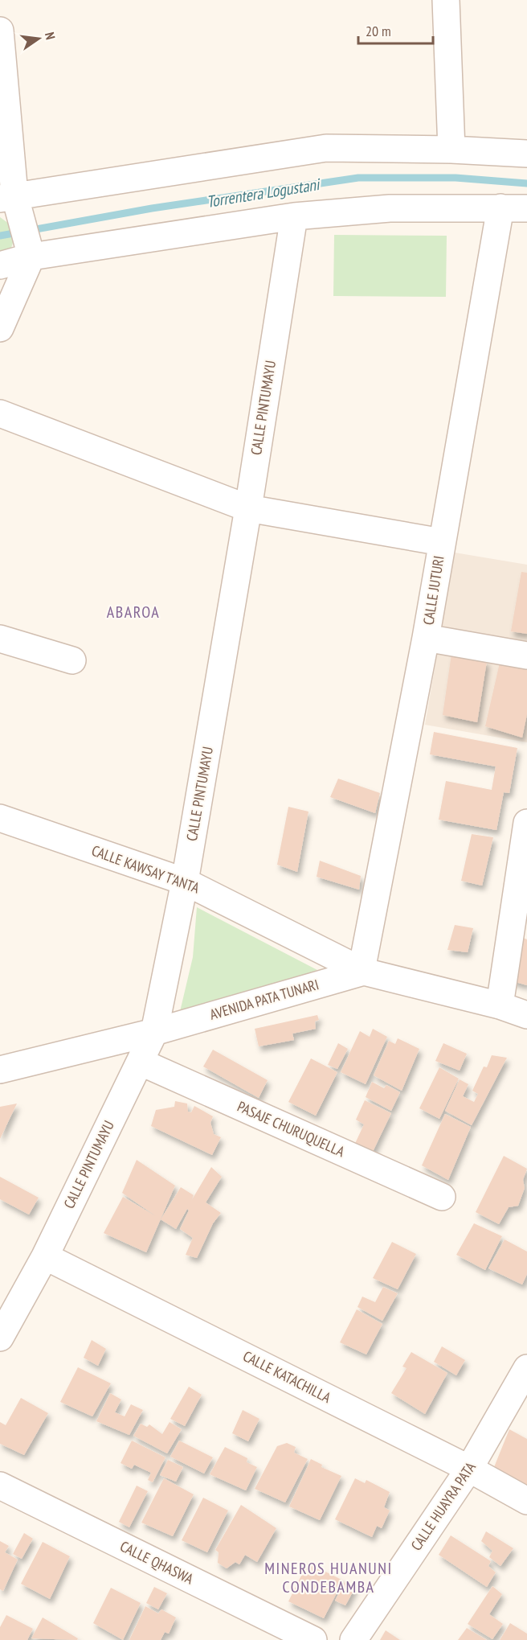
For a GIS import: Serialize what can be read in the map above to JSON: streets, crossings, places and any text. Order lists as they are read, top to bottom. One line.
{"streets":{"street":["CALLE PINTUMAYU","CALLE JUTURI","CALLE KAWSAY T'ANTA","AVENIDA PATA TUNARI","PASAJE CHURUQUELLA","CALLE KATACHILLA","CALLE HUAYRA PATA","CALLE QHASWA"]},"crossings":[["CALLE PINTUMAYU","CALLE KAWSAY T'ANTA"],["CALLE PINTUMAYU","AVENIDA PATA TUNARI"],["CALLE PINTUMAYU","PASAJE CHURUQUELLA"],["CALLE PINTUMAYU","CALLE KATACHILLA"],["CALLE JUTURI","CALLE KAWSAY T'ANTA"],["CALLE JUTURI","AVENIDA PATA TUNARI"],["CALLE KAWSAY T'ANTA","AVENIDA PATA TUNARI"],["CALLE KATACHILLA","CALLE HUAYRA PATA"]],"districts":["ABAROA","MINEROS HUANUNI CONDEBAMBA"],"water":["Torrentera Logustani"],"scale_bar":"20 m","north":"right"}
